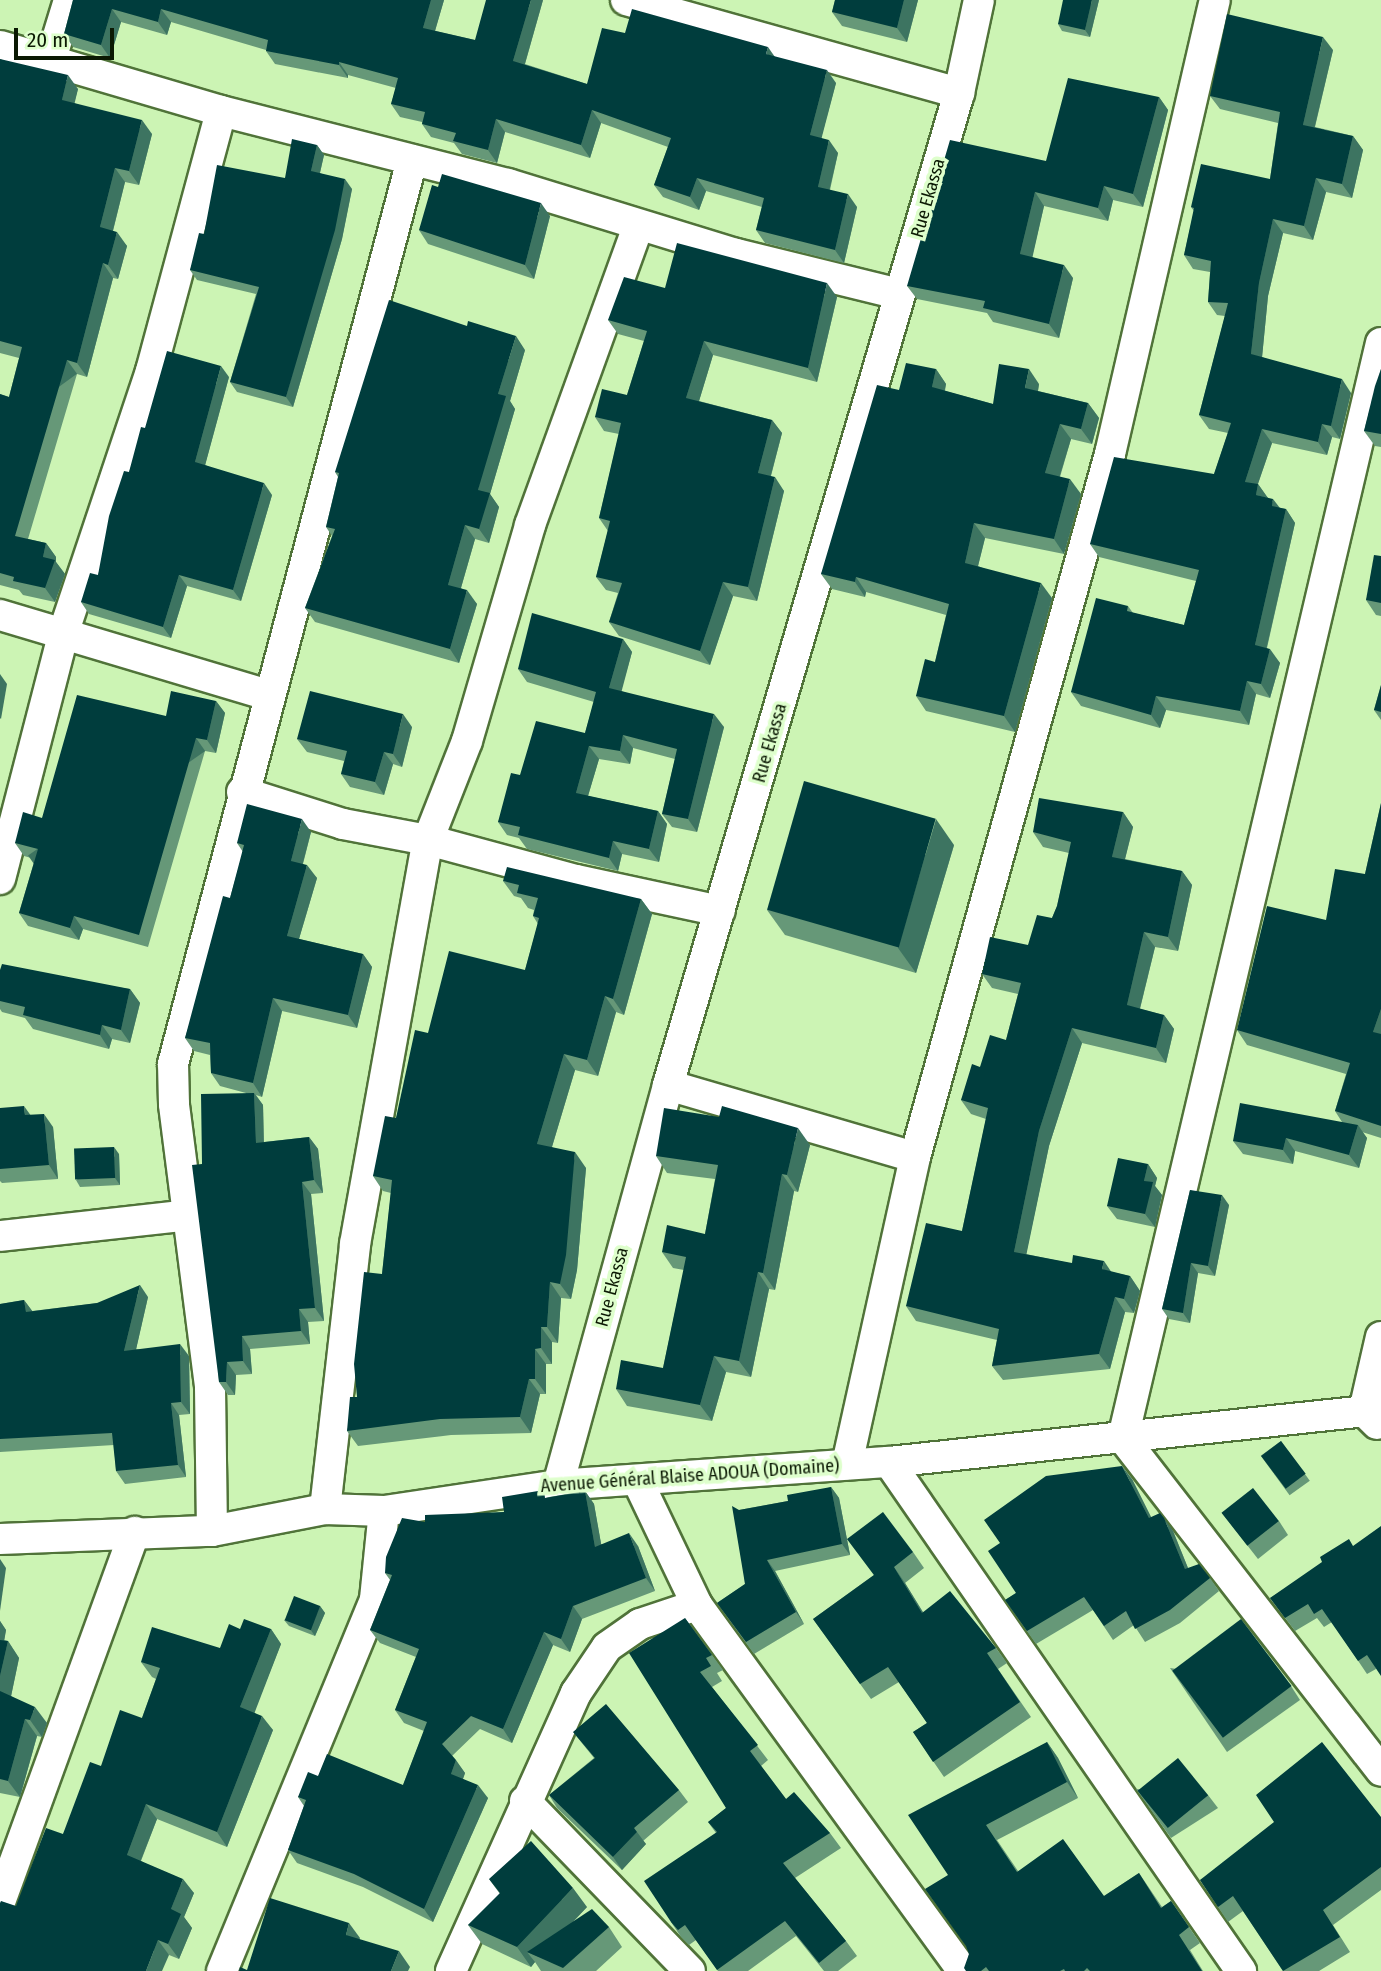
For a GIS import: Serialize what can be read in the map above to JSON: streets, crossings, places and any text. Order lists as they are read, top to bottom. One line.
{"streets":{"street":["Rue Ekassa","Avenue Général Blaise ADOUA (Domaine)"]},"crossings":[["Rue Ekassa","Avenue Général Blaise ADOUA (Domaine)"]],"scale_bar":"20 m"}
